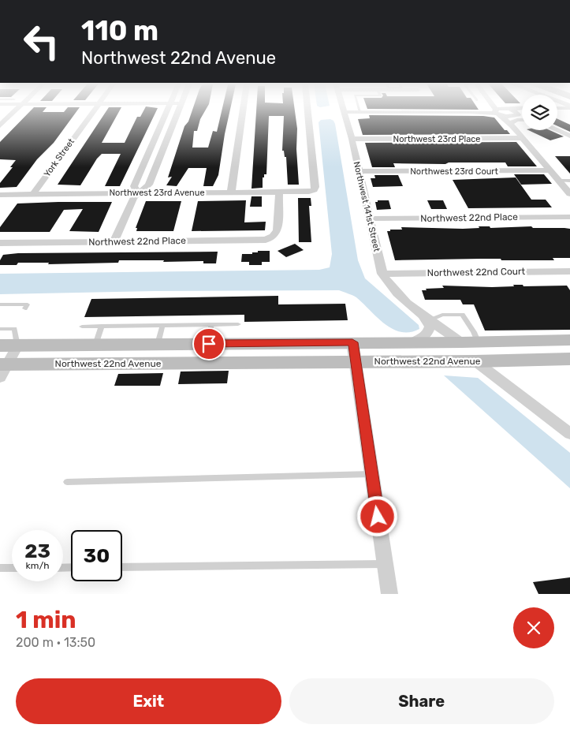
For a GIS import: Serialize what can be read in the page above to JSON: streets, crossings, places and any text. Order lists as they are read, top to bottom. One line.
{"streets":{"main road":["Northwest 22nd Avenue"],"street":["Northwest 23rd Place","York Street","Northwest 23rd Court","Northwest 23rd Avenue","Northwest 141st Street","Northwest 22nd Place","Northwest 22nd Court"]},"crossings":[["Northwest 23rd Place","Northwest 141st Street"],["York Street","Northwest 23rd Avenue"],["Northwest 23rd Court","Northwest 141st Street"],["Northwest 23rd Avenue","Northwest 22nd Place"],["Northwest 141st Street","Northwest 22nd Place"],["Northwest 141st Street","Northwest 22nd Court"],["Northwest 141st Street","Northwest 22nd Avenue"]],"page":{"turn":["110 m","Northwest 22nd Avenue"],"speed":"23 km/h","limit":"30","heading":["1 min","200 m · 13:50"],"buttons":["Exit","Share"]}}
